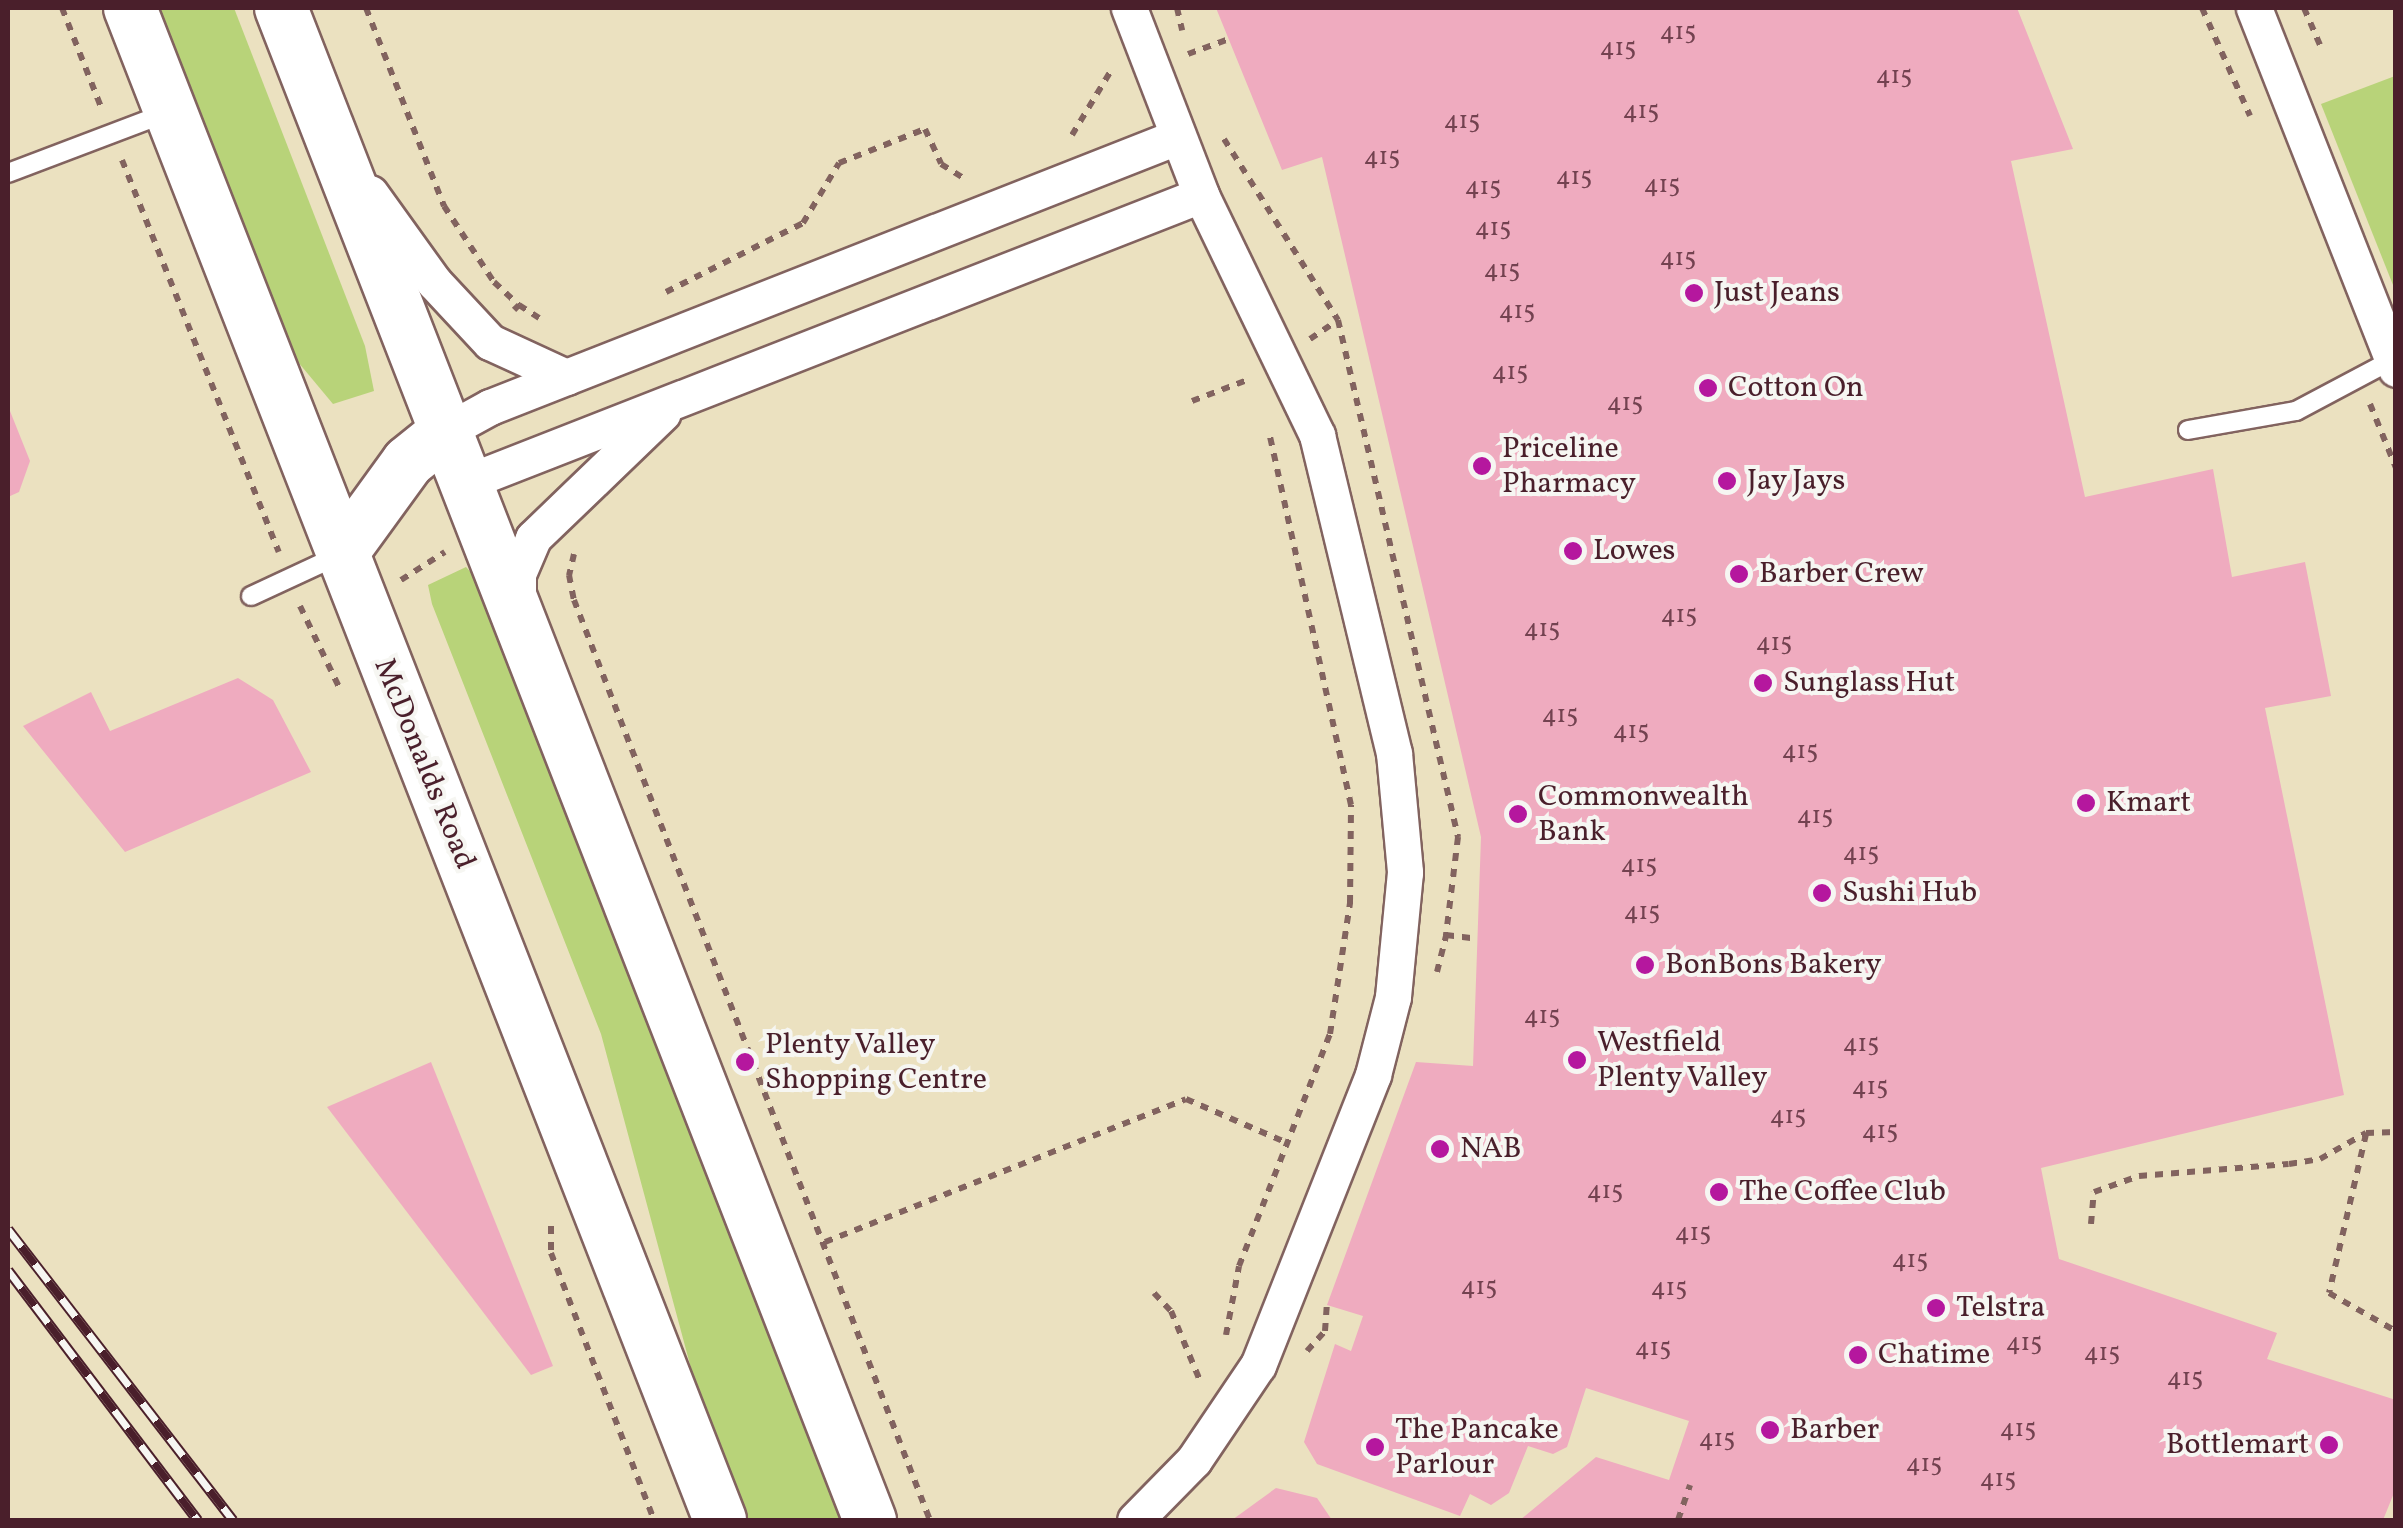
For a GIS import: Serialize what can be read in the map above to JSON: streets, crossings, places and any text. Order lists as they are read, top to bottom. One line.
{"streets":{"main road":["McDonalds Road"]},"places":["Just Jeans","Cotton On","Priceline Pharmacy","Jay Jays","Lowes","Barber Crew","Sunglass Hut","Kmart","Commonwealth Bank","Sushi Hub","BonBons Bakery","Westfield Plenty Valley","Plenty Valley Shopping Centre","NAB","The Coffee Club","Telstra","Chatime","Barber","Bottlemart","The Pancake Parlour"],"house_numbers":["415","415","415","415","415","415","415","415","415","415","415","415","415","415","415","415","415","415","415","415","415","415","415","415","415","415","415","415","415","415","415","415","415","415","415","415","415","415","415","415","415","415","415"]}
